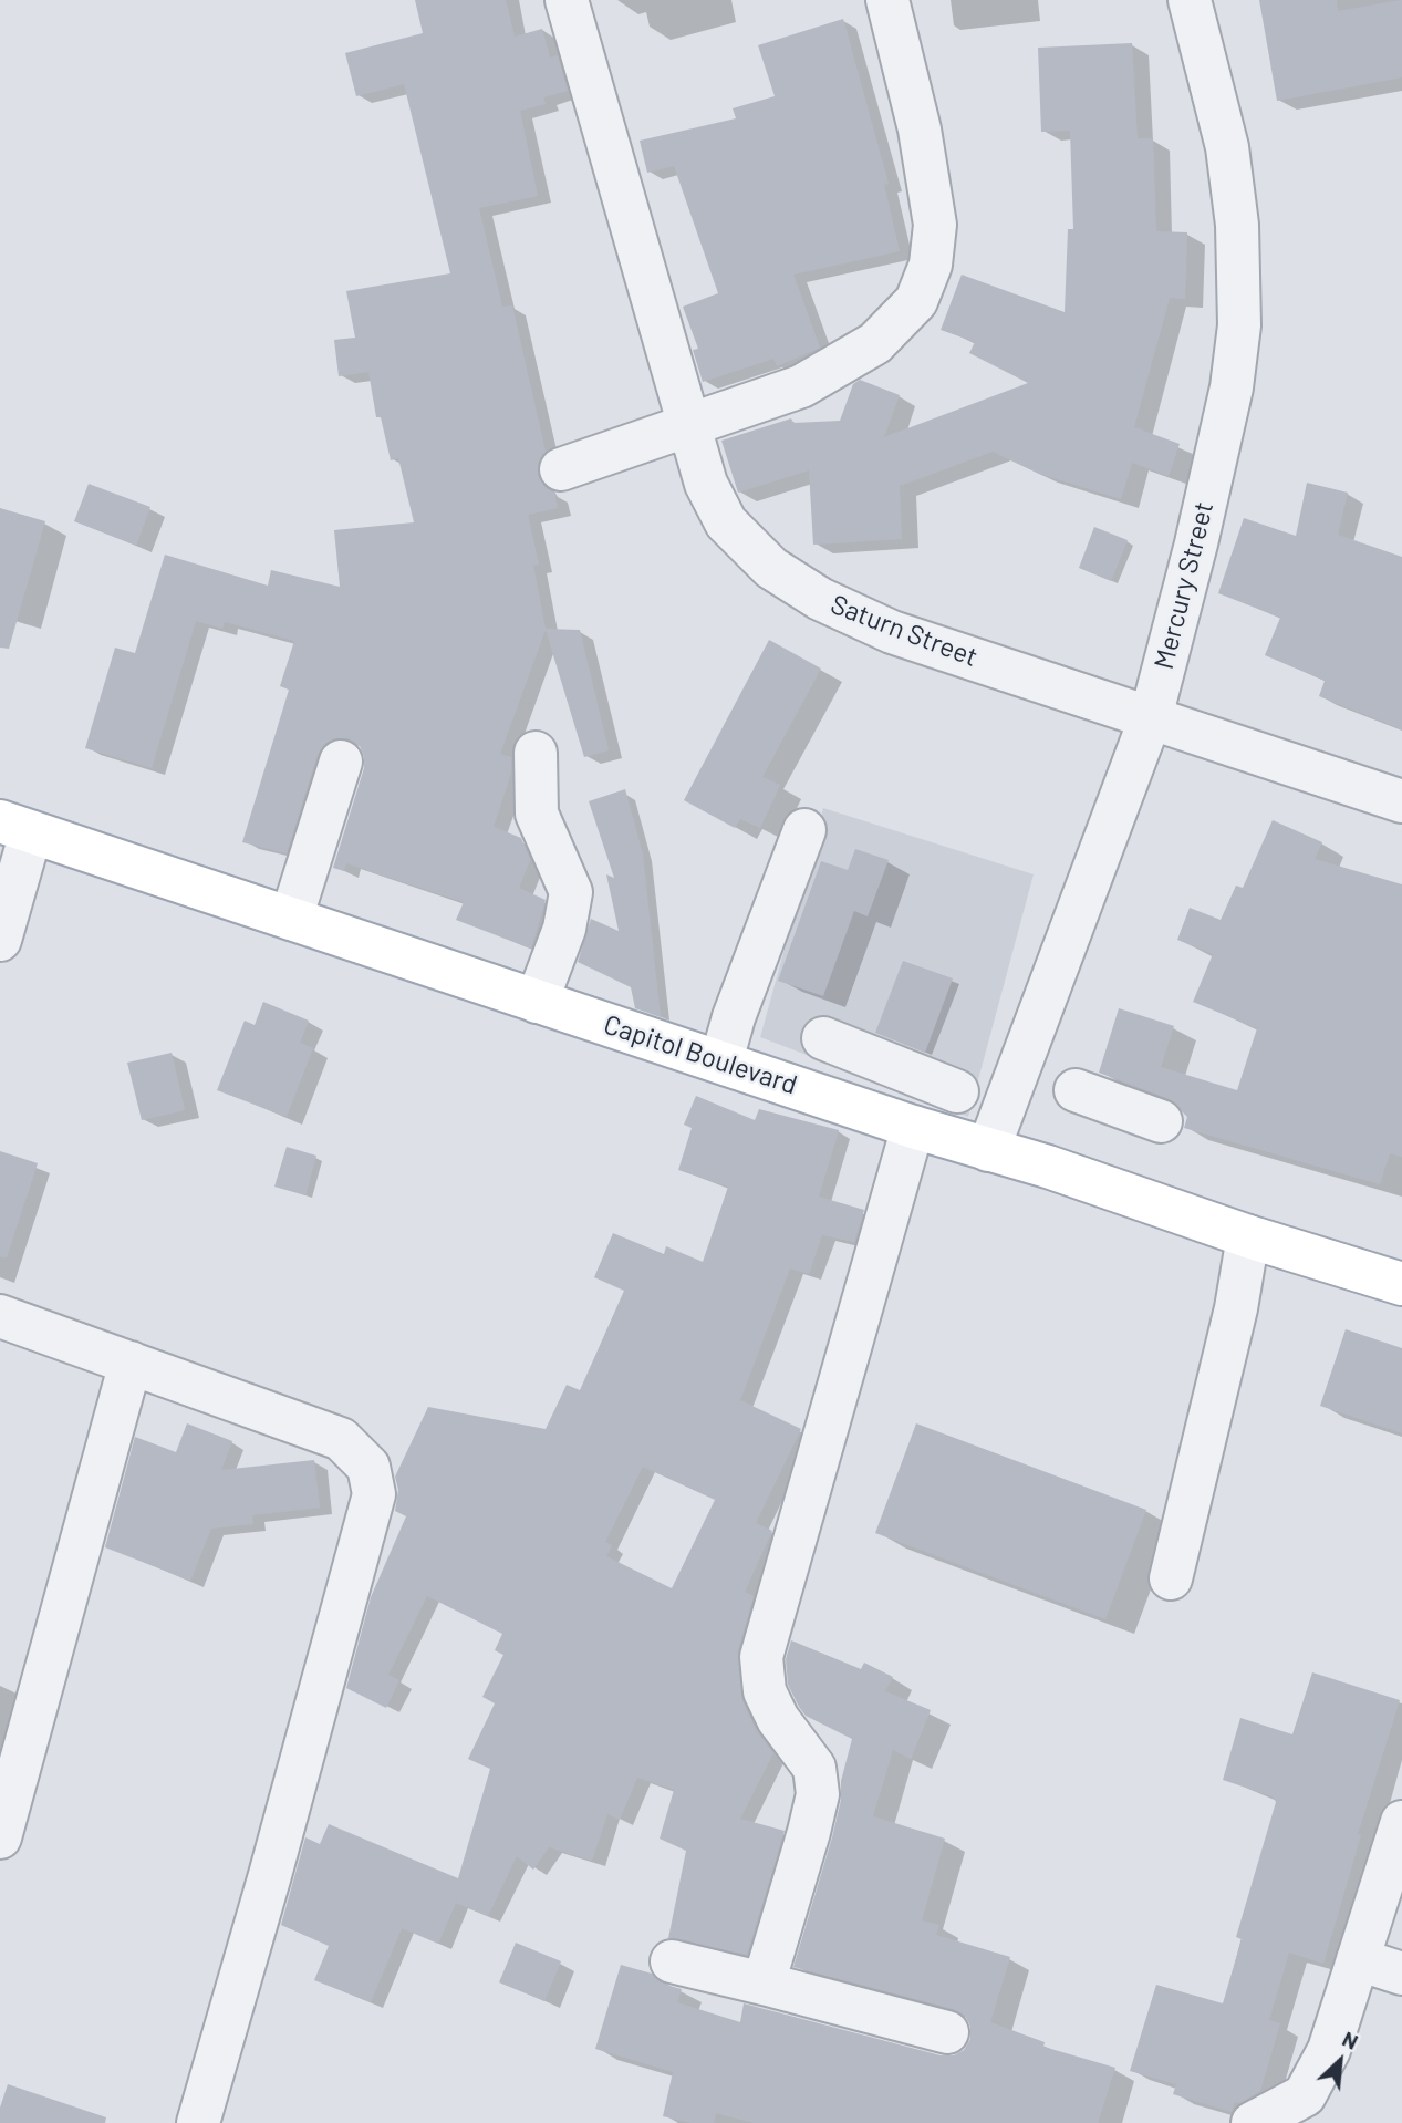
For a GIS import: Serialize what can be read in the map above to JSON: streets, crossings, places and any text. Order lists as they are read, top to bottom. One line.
{"streets":{"main road":["Capitol Boulevard"],"street":["Mercury Street","Saturn Street"]},"crossings":[["Mercury Street","Saturn Street"],["Mercury Street","Capitol Boulevard"]],"north":"top right"}
